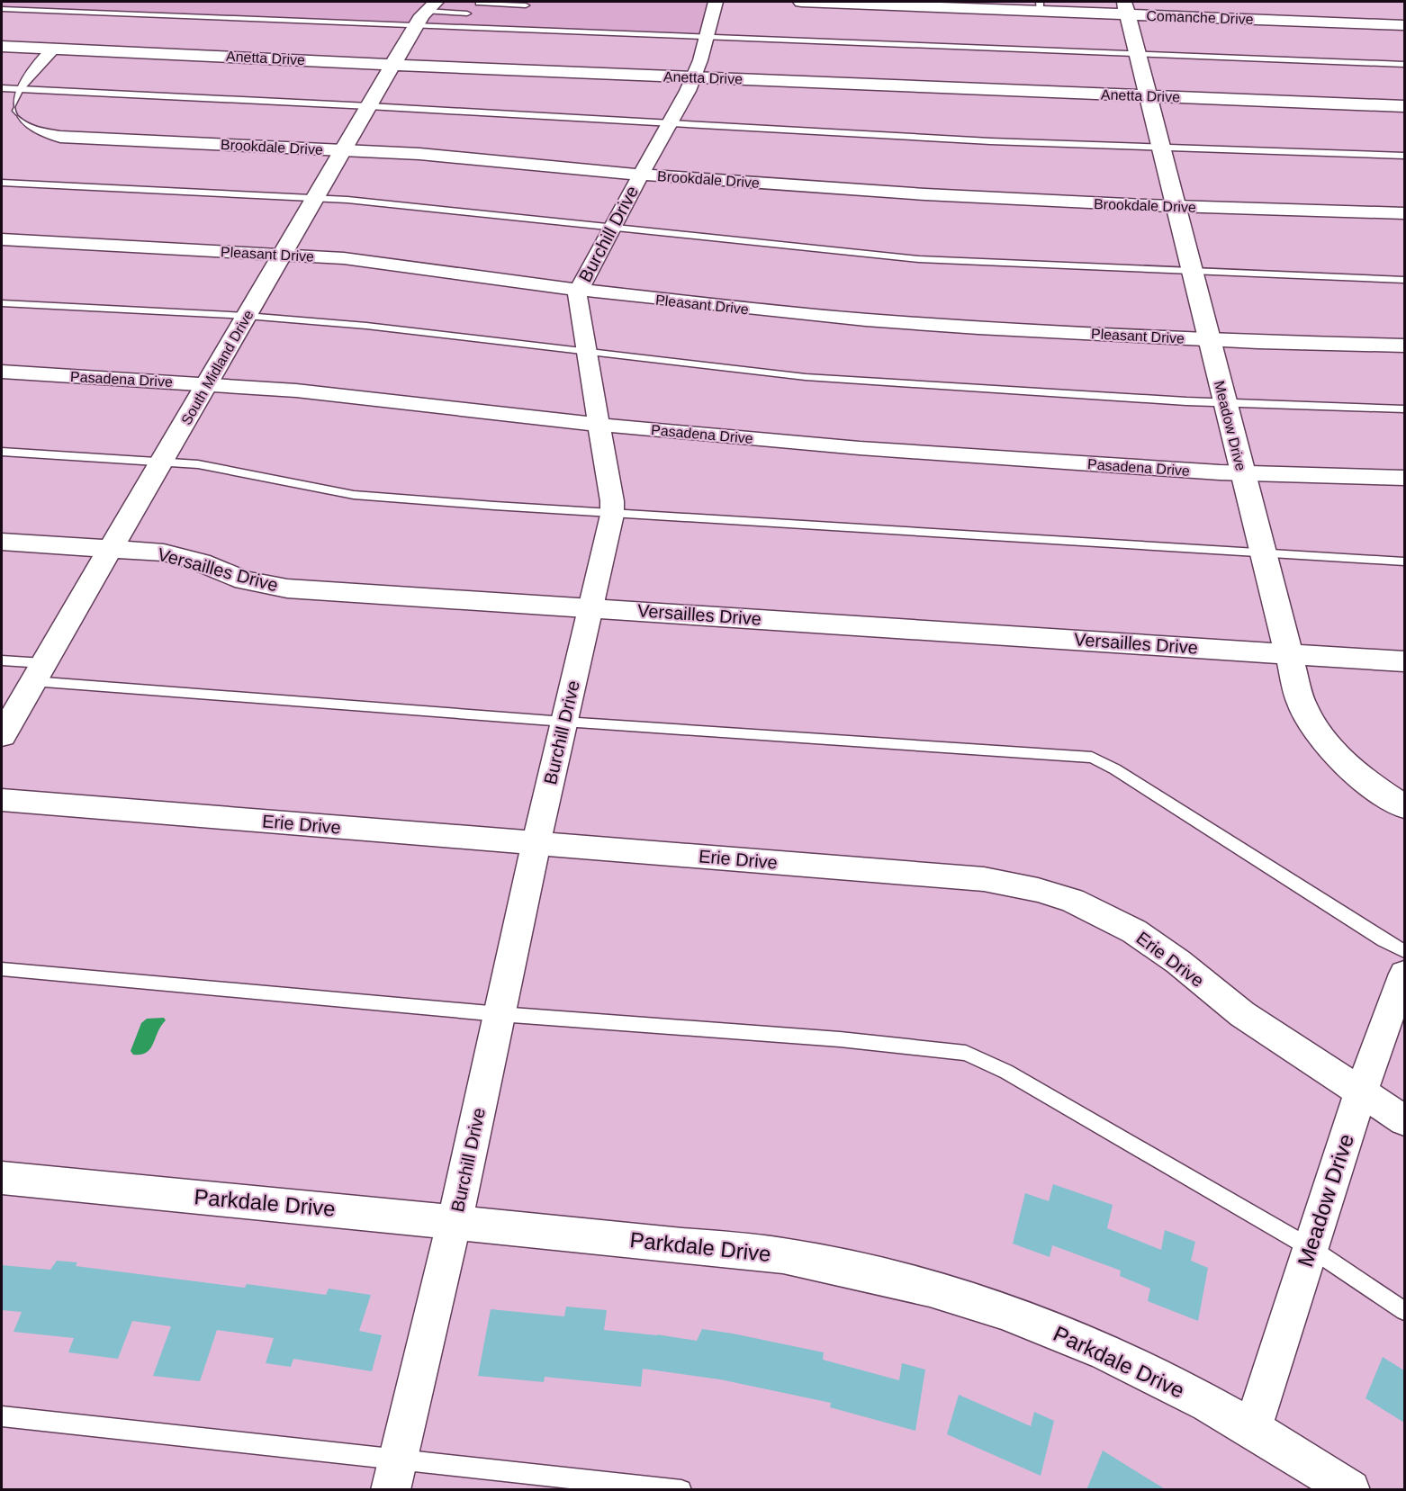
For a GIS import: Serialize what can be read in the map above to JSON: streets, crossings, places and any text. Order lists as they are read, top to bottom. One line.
{"streets":{"street":["Comanche Drive","Anetta Drive","Brookdale Drive","Burchill Drive","Pleasant Drive","South Midland Drive","Pasadena Drive","Meadow Drive","Versailles Drive","Erie Drive","Parkdale Drive"]},"crossings":[["Comanche Drive","Meadow Drive"],["Anetta Drive","Brookdale Drive"],["Anetta Drive","Burchill Drive"],["Anetta Drive","South Midland Drive"],["Anetta Drive","Meadow Drive"],["Brookdale Drive","Burchill Drive"],["Brookdale Drive","South Midland Drive"],["Brookdale Drive","Meadow Drive"],["Burchill Drive","Pleasant Drive"],["Burchill Drive","Pasadena Drive"],["Burchill Drive","Versailles Drive"],["Burchill Drive","Erie Drive"],["Burchill Drive","Parkdale Drive"],["Pleasant Drive","South Midland Drive"],["Pleasant Drive","Meadow Drive"],["South Midland Drive","Pasadena Drive"],["South Midland Drive","Versailles Drive"],["Pasadena Drive","Meadow Drive"],["Meadow Drive","Versailles Drive"],["Meadow Drive","Erie Drive"],["Meadow Drive","Parkdale Drive"]]}
